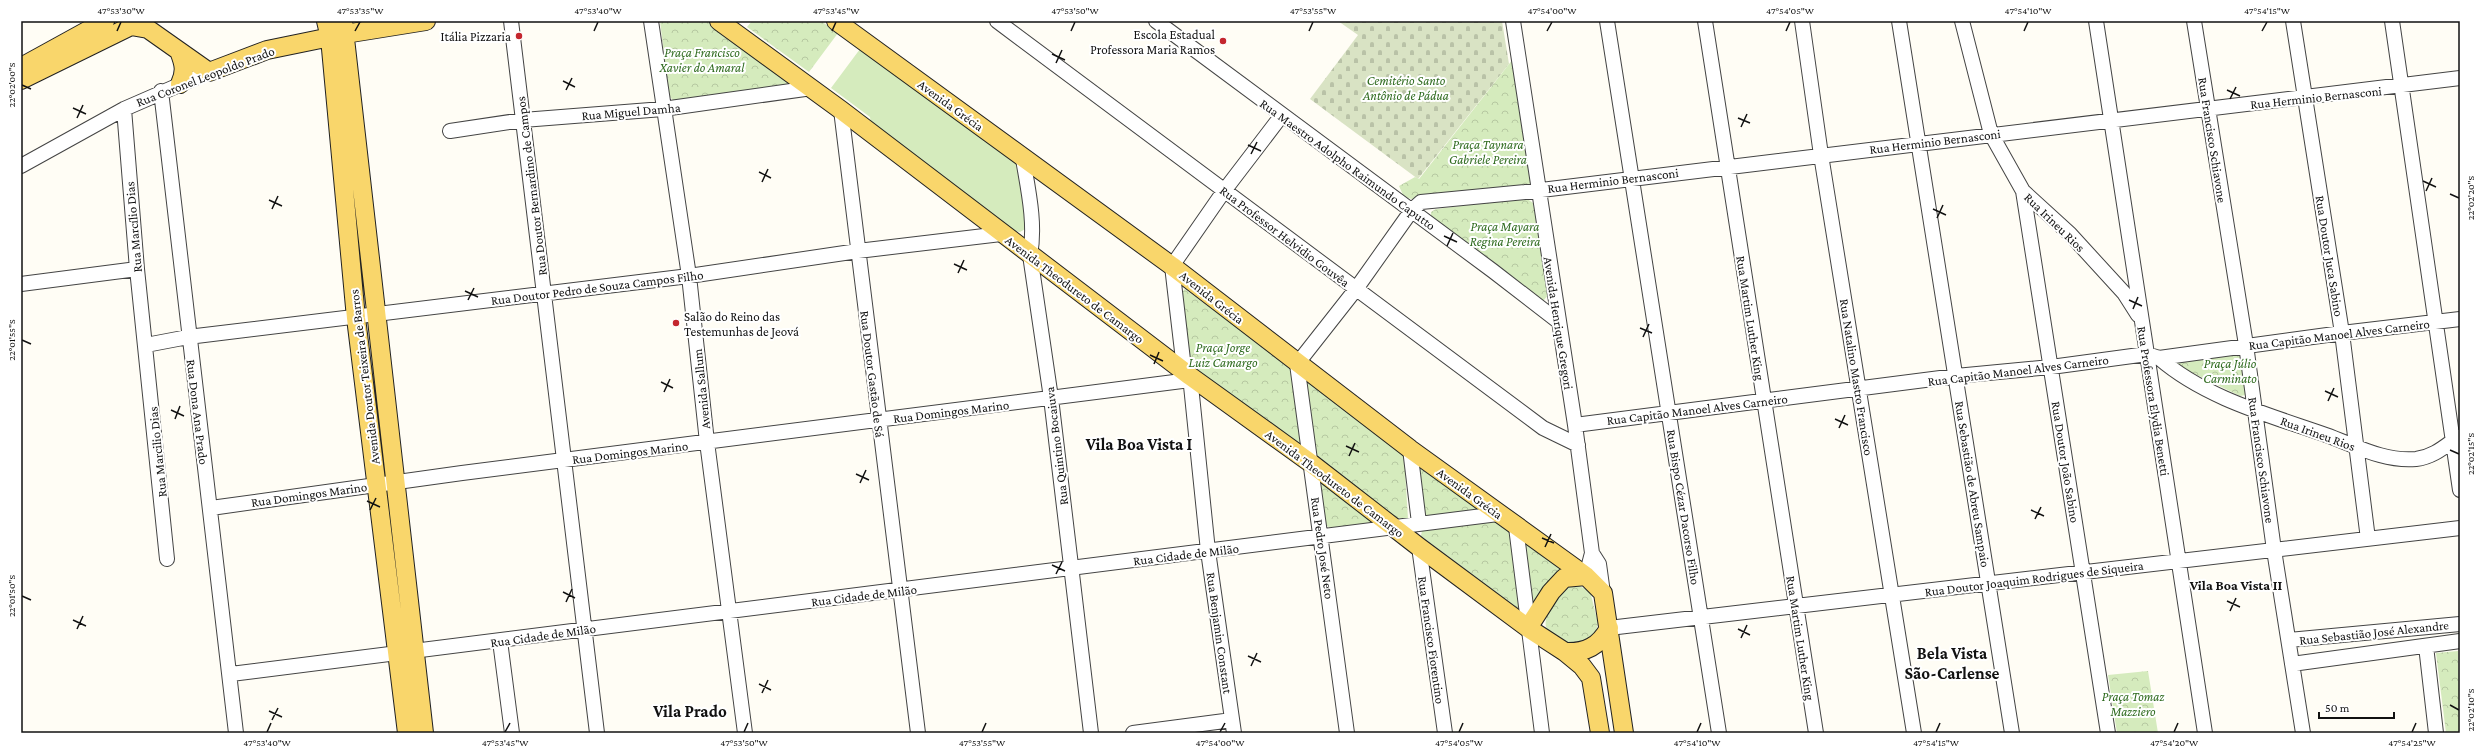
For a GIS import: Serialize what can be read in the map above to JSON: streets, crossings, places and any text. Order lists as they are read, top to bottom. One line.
{"streets":{"main road":["Rua Coronel Leopoldo Prado","Avenida Grécia","Avenida Theodureto de Camargo","Avenida Doutor Teixeira de Barros"],"street":["Rua Herminio Bernasconi","Rua Miguel Damha","Rua Francisco Schiavone","Rua Maestro Adolpho Raimundo Caputto","Rua Doutor Bernardino de Campos","Rua Irineu Rios","Rua Marcílio Dias","Rua Professor Helvidio Gouvêa","Rua Doutor Juca Sabino","Rua Doutor Pedro de Souza Campos Filho","Rua Martim Luther King","Avenida Henrique Gregori","Rua Capitão Manoel Alves Carneiro","Rua Doutor Gastão de Sá","Rua Natalino Mastro Francisco","Avenida Sallum","Rua Professora Elydia Benetti","Rua Domingos Marino","Rua Dona Ana Prado","Rua Quintino Bocaiuva","Rua Marcilio Dias","Rua Doutor João Sabino","Rua Sebastião de Abreu Sampaio","Rua Bispo Cézar Dacorso Filho","Rua Pedro José Neto","Rua Cidade de Milão","Rua Doutor Joaquim Rodrigues de Siqueira","Rua Sebastião José Alexandre","Rua Benjamin Constant","Rua Francisco Fiorentino"]},"crossings":[["Rua Coronel Leopoldo Prado","Rua Marcílio Dias"],["Rua Coronel Leopoldo Prado","Avenida Doutor Teixeira de Barros"],["Rua Coronel Leopoldo Prado","Rua Dona Ana Prado"],["Rua Herminio Bernasconi","Rua Francisco Schiavone"],["Rua Herminio Bernasconi","Rua Maestro Adolpho Raimundo Caputto"],["Rua Herminio Bernasconi","Rua Irineu Rios"],["Rua Herminio Bernasconi","Rua Doutor Juca Sabino"],["Rua Herminio Bernasconi","Rua Martim Luther King"],["Rua Herminio Bernasconi","Avenida Henrique Gregori"],["Rua Herminio Bernasconi","Rua Natalino Mastro Francisco"],["Rua Herminio Bernasconi","Rua Professora Elydia Benetti"],["Rua Herminio Bernasconi","Rua Sebastião de Abreu Sampaio"],["Rua Herminio Bernasconi","Rua Bispo Cézar Dacorso Filho"],["Avenida Grécia","Avenida Theodureto de Camargo"],["Avenida Grécia","Rua Quintino Bocaiuva"],["Avenida Grécia","Rua Pedro José Neto"],["Avenida Grécia","Rua Cidade de Milão"],["Avenida Grécia","Rua Doutor Joaquim Rodrigues de Siqueira"],["Avenida Grécia","Rua Benjamin Constant"],["Rua Miguel Damha","Rua Doutor Bernardino de Campos"],["Rua Miguel Damha","Avenida Theodureto de Camargo"],["Rua Miguel Damha","Avenida Sallum"],["Rua Francisco Schiavone","Rua Irineu Rios"],["Rua Francisco Schiavone","Rua Capitão Manoel Alves Carneiro"],["Rua Francisco Schiavone","Rua Doutor Joaquim Rodrigues de Siqueira"],["Rua Francisco Schiavone","Rua Sebastião José Alexandre"],["Rua Maestro Adolpho Raimundo Caputto","Avenida Henrique Gregori"],["Rua Doutor Bernardino de Campos","Rua Doutor Pedro de Souza Campos Filho"],["Rua Doutor Bernardino de Campos","Rua Domingos Marino"],["Rua Doutor Bernardino de Campos","Rua Cidade de Milão"],["Rua Irineu Rios","Rua Doutor Juca Sabino"],["Rua Irineu Rios","Rua Capitão Manoel Alves Carneiro"],["Rua Irineu Rios","Rua Professora Elydia Benetti"],["Rua Irineu Rios","Rua Doutor João Sabino"],["Rua Marcílio Dias","Rua Doutor Pedro de Souza Campos Filho"],["Rua Marcílio Dias","Rua Marcilio Dias"],["Rua Professor Helvidio Gouvêa","Avenida Henrique Gregori"],["Rua Doutor Juca Sabino","Rua Capitão Manoel Alves Carneiro"],["Rua Doutor Juca Sabino","Rua Doutor Joaquim Rodrigues de Siqueira"],["Rua Doutor Pedro de Souza Campos Filho","Avenida Theodureto de Camargo"],["Rua Doutor Pedro de Souza Campos Filho","Rua Doutor Gastão de Sá"],["Rua Doutor Pedro de Souza Campos Filho","Avenida Doutor Teixeira de Barros"],["Rua Doutor Pedro de Souza Campos Filho","Avenida Sallum"],["Rua Doutor Pedro de Souza Campos Filho","Rua Dona Ana Prado"],["Rua Doutor Pedro de Souza Campos Filho","Rua Marcilio Dias"],["Avenida Theodureto de Camargo","Rua Doutor Gastão de Sá"],["Avenida Theodureto de Camargo","Rua Domingos Marino"],["Avenida Theodureto de Camargo","Rua Quintino Bocaiuva"],["Avenida Theodureto de Camargo","Rua Pedro José Neto"],["Avenida Theodureto de Camargo","Rua Cidade de Milão"],["Avenida Theodureto de Camargo","Rua Doutor Joaquim Rodrigues de Siqueira"],["Avenida Theodureto de Camargo","Rua Benjamin Constant"],["Avenida Theodureto de Camargo","Rua Francisco Fiorentino"],["Rua Martim Luther King","Rua Capitão Manoel Alves Carneiro"],["Rua Martim Luther King","Rua Doutor Joaquim Rodrigues de Siqueira"],["Avenida Henrique Gregori","Rua Capitão Manoel Alves Carneiro"],["Rua Capitão Manoel Alves Carneiro","Rua Natalino Mastro Francisco"],["Rua Capitão Manoel Alves Carneiro","Rua Professora Elydia Benetti"],["Rua Capitão Manoel Alves Carneiro","Rua Doutor João Sabino"],["Rua Capitão Manoel Alves Carneiro","Rua Sebastião de Abreu Sampaio"],["Rua Capitão Manoel Alves Carneiro","Rua Bispo Cézar Dacorso Filho"],["Rua Doutor Gastão de Sá","Rua Domingos Marino"],["Rua Doutor Gastão de Sá","Rua Cidade de Milão"],["Avenida Doutor Teixeira de Barros","Rua Domingos Marino"],["Avenida Doutor Teixeira de Barros","Rua Cidade de Milão"],["Rua Natalino Mastro Francisco","Rua Doutor Joaquim Rodrigues de Siqueira"],["Avenida Sallum","Rua Domingos Marino"],["Avenida Sallum","Rua Cidade de Milão"],["Rua Professora Elydia Benetti","Rua Doutor Joaquim Rodrigues de Siqueira"],["Rua Domingos Marino","Rua Dona Ana Prado"],["Rua Domingos Marino","Rua Quintino Bocaiuva"],["Rua Domingos Marino","Rua Benjamin Constant"],["Rua Dona Ana Prado","Rua Cidade de Milão"],["Rua Quintino Bocaiuva","Rua Cidade de Milão"],["Rua Doutor João Sabino","Rua Doutor Joaquim Rodrigues de Siqueira"],["Rua Sebastião de Abreu Sampaio","Rua Doutor Joaquim Rodrigues de Siqueira"],["Rua Bispo Cézar Dacorso Filho","Rua Doutor Joaquim Rodrigues de Siqueira"],["Rua Pedro José Neto","Rua Cidade de Milão"],["Rua Cidade de Milão","Rua Benjamin Constant"]],"districts":["Vila Boa Vista I","Vila Boa Vista II","Bela Vista São-Carlense","Vila Prado"],"parks":["Praça Francisco Xavier do Amaral","Cemitério Santo Antônio de Pádua","Praça Taynara Gabriele Pereira","Praça Mayara Regina Pereira","Praça Jorge Luiz Camargo","Praça Júlio Carminato","Praça Tomaz Mazziero"],"places":["Itália Pizzaria","Escola Estadual Professora Maria Ramos","Salão do Reino das Testemunhas de Jeová"],"scale_bar":"50 m","coordinates":["47°53'30\"W","47°53'35\"W","47°53'40\"W","47°53'45\"W","47°53'50\"W","47°53'55\"W","47°54'00\"W","47°54'05\"W","47°54'10\"W","47°54'15\"W","22°02'00\"S","22°02'20\"S","22°01'55\"S","22°02'15\"S","22°01'50\"S","22°02'10\"S","47°54'20\"W","47°54'25\"W"]}
